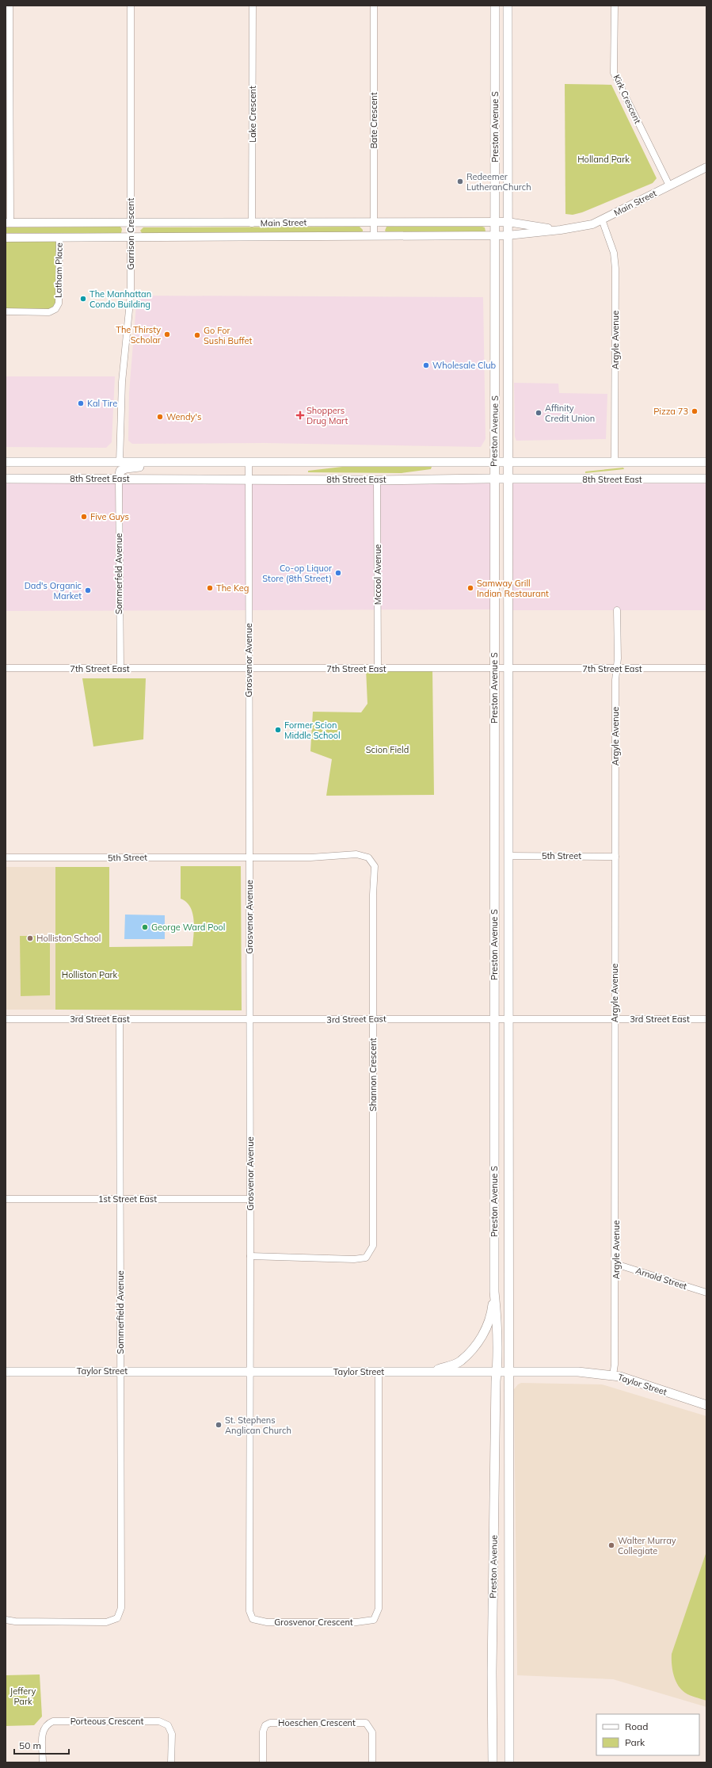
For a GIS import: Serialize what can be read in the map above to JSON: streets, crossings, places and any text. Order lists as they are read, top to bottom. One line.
{"streets":{"main road":["Preston Avenue S","8th Street East","Taylor Street","Preston Avenue"],"street":["Kirk Crescent","Lake Crescent","Bate Crescent","Main Street","Garrison Crescent","Latham Place","Argyle Avenue","Sommerfeld Avenue","Mccool Avenue","Grosvenor Avenue","7th Street East","5th Street","3rd Street East","Shannon Crescent","1st Street East","Arnold Street","Sommerfield Avenue","Grosvenor Crescent","Porteous Crescent","Hoeschen Crescent"]},"crossings":[["Kirk Crescent","Main Street"],["Lake Crescent","Main Street"],["Bate Crescent","Main Street"],["Preston Avenue S","Main Street"],["Preston Avenue S","8th Street East"],["Preston Avenue S","7th Street East"],["Preston Avenue S","5th Street"],["Preston Avenue S","3rd Street East"],["Preston Avenue S","Taylor Street"],["Preston Avenue S","Preston Avenue"],["Main Street","Garrison Crescent"],["Main Street","Latham Place"],["Main Street","Argyle Avenue"],["Garrison Crescent","8th Street East"],["Argyle Avenue","8th Street East"],["Argyle Avenue","7th Street East"],["Argyle Avenue","5th Street"],["Argyle Avenue","3rd Street East"],["Argyle Avenue","Arnold Street"],["Argyle Avenue","Taylor Street"],["8th Street East","Sommerfeld Avenue"],["8th Street East","Mccool Avenue"],["8th Street East","Grosvenor Avenue"],["Sommerfeld Avenue","7th Street East"],["Mccool Avenue","7th Street East"],["Grosvenor Avenue","7th Street East"],["Grosvenor Avenue","5th Street"],["Grosvenor Avenue","3rd Street East"],["Grosvenor Avenue","Shannon Crescent"],["Grosvenor Avenue","1st Street East"],["Grosvenor Avenue","Taylor Street"],["Grosvenor Avenue","Grosvenor Crescent"],["5th Street","Shannon Crescent"],["3rd Street East","Shannon Crescent"],["3rd Street East","Sommerfield Avenue"],["1st Street East","Sommerfield Avenue"],["Sommerfield Avenue","Taylor Street"],["Taylor Street","Preston Avenue"],["Taylor Street","Grosvenor Crescent"]],"parks":["Holland Park","Scion Field","Holliston Park","Jeffery Park"],"places":{"other":["Redeemer LutheranChurch","The Manhattan Condo Building","The Thirsty Scholar","Go For Sushi Buffet","Wholesale Club","Kal Tire","Pizza 73","Affinity Credit Union","Wendy's","Five Guys","Co-op Liquor Store (8th Street)","The Keg","Samway Grill Indian Restaurant","Dad's Organic Market","Former Scion Middle School","George Ward Pool","Holliston School","St. Stephens Anglican Church","Walter Murray Collegiate"],"health":["Shoppers Drug Mart"]},"legend":["Road","Park"],"scale_bar":"50 m"}
